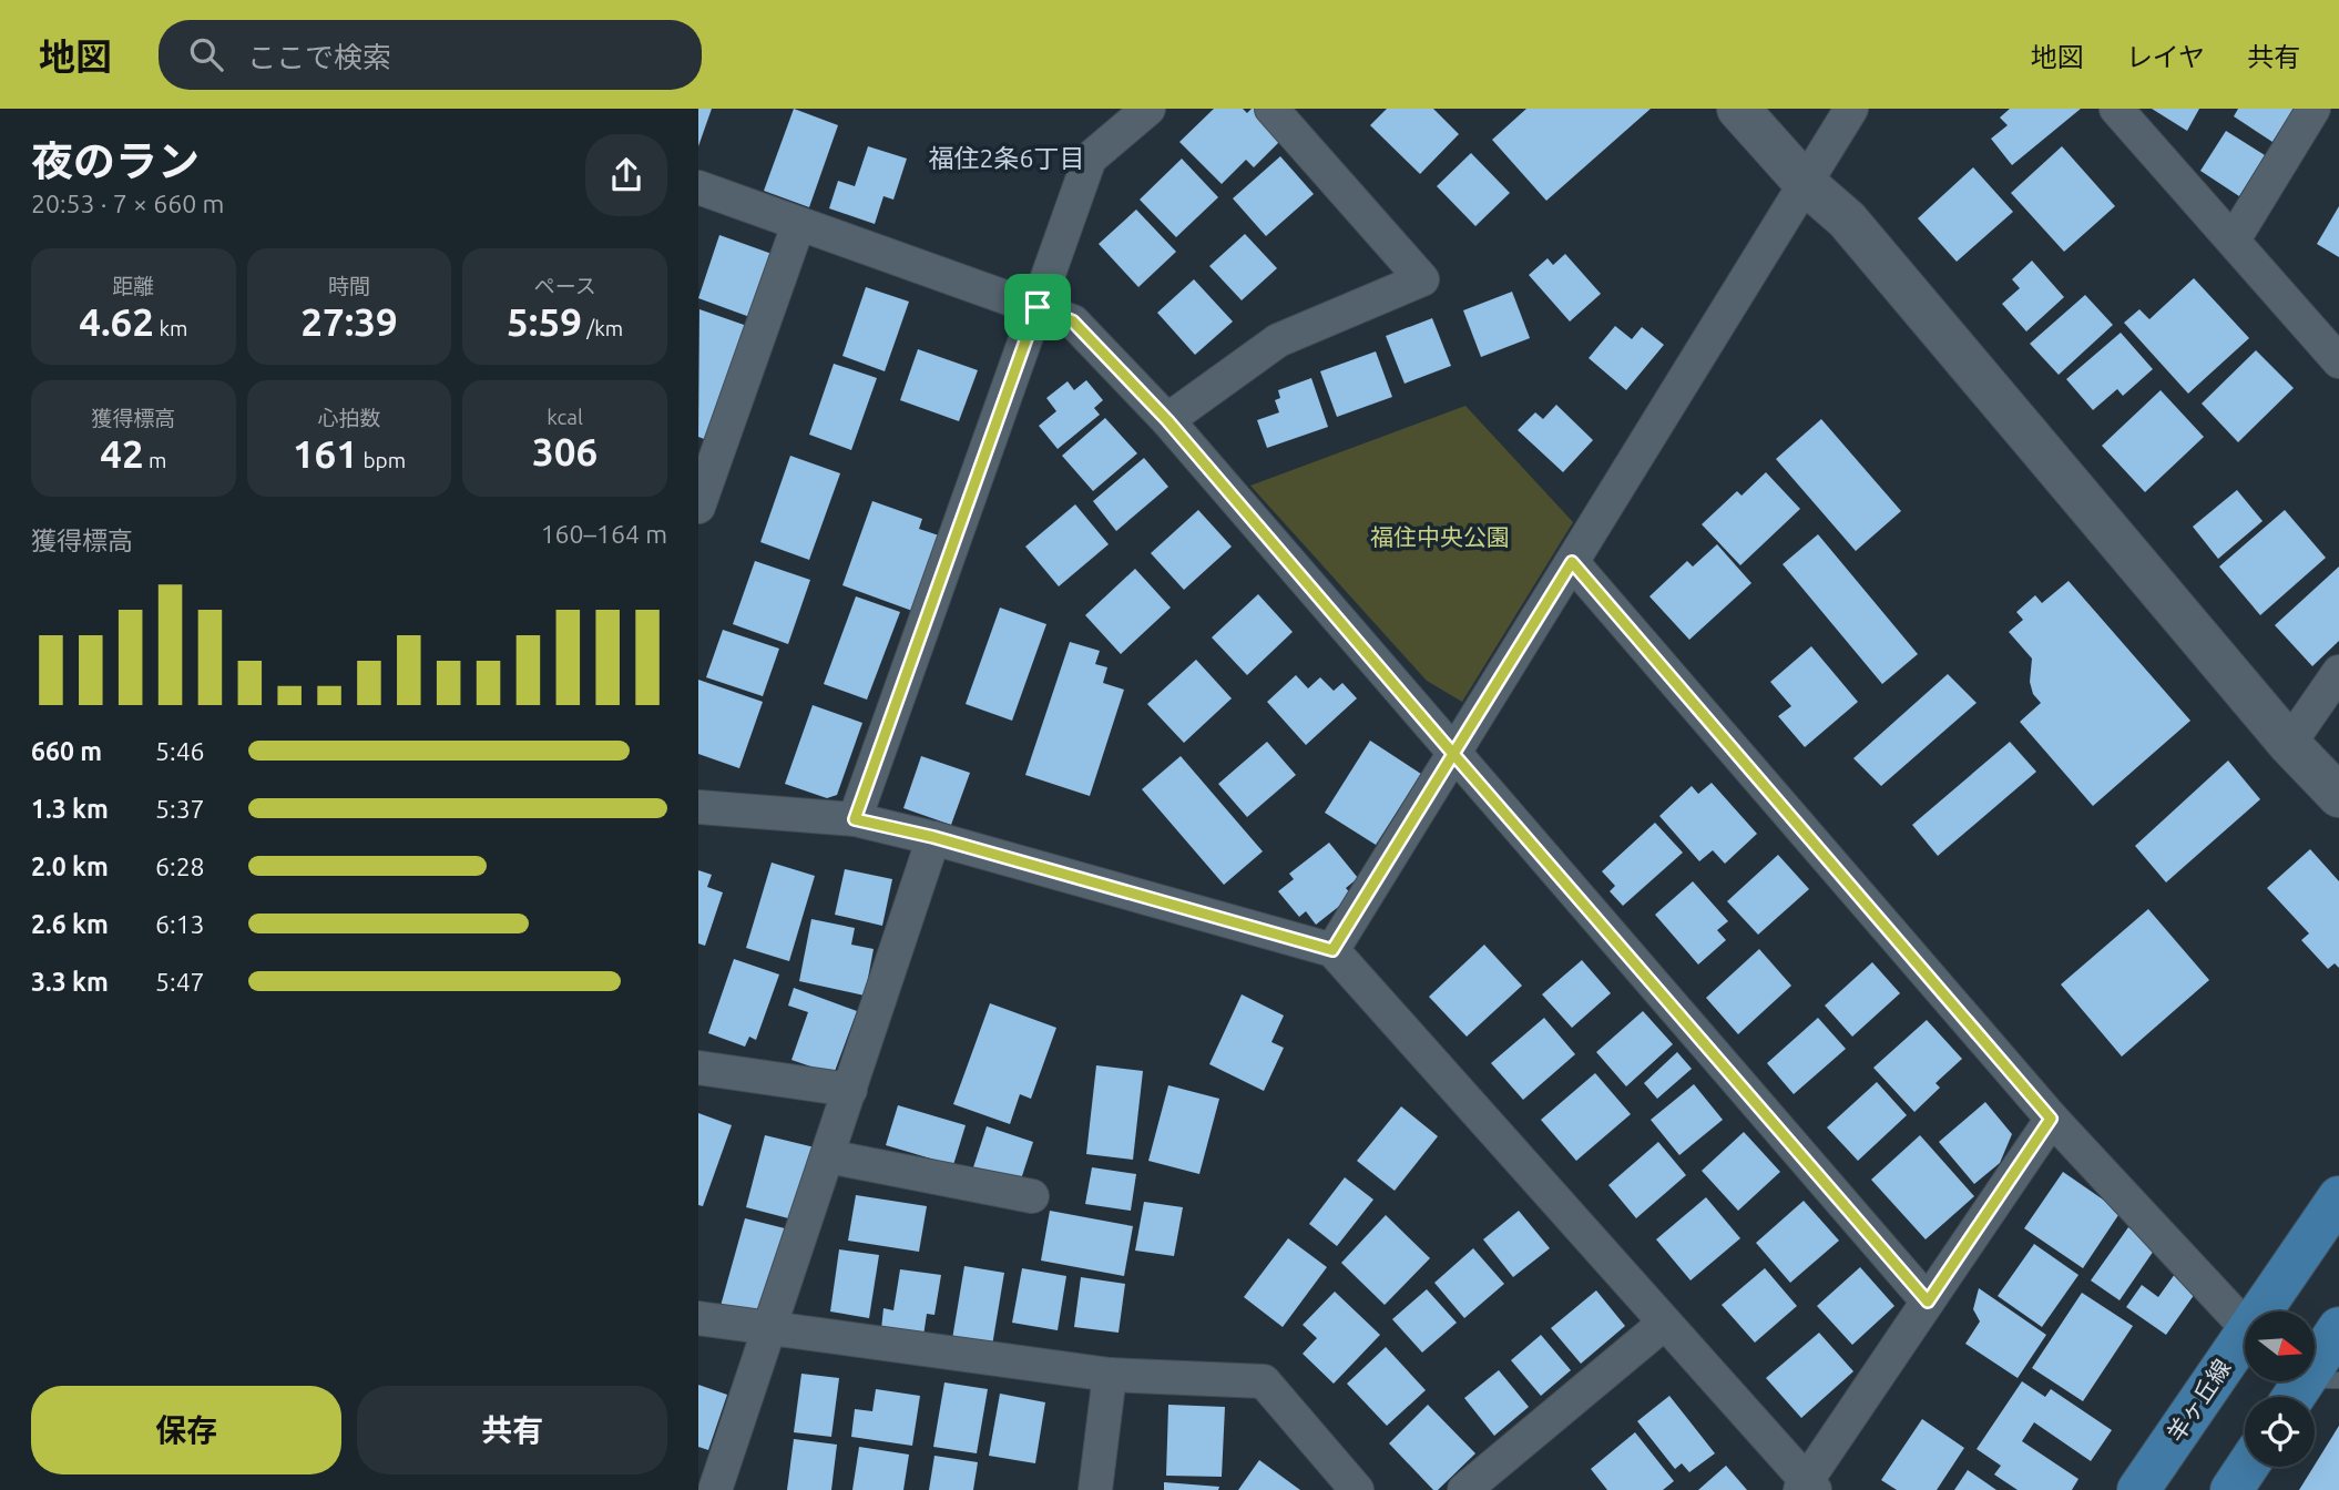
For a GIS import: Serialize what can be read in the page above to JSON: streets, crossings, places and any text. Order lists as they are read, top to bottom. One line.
{"streets":{"main road":["羊ヶ丘線"]},"districts":["福住2条6丁目"],"parks":["福住中央公園"],"north":"right","page":{"header":"地図","search":"ここで検索","nav":["地図","レイヤ","共有"],"heading":["夜のラン","20:53 · 7 × 660 m"],"stats":[["距離","4.62 km"],["時間","27:39"],["ペース","5:59 /km"],["獲得標高","42 m"],["心拍数","161 bpm"],["kcal","306"]],"chart":["獲得標高","160–164 m"],"list":[{"name":"660 m","note":"5:46"},{"name":"1.3 km","note":"5:37"},{"name":"2.0 km","note":"6:28"},{"name":"2.6 km","note":"6:13"},{"name":"3.3 km","note":"5:47"}],"buttons":["保存","共有"]}}
